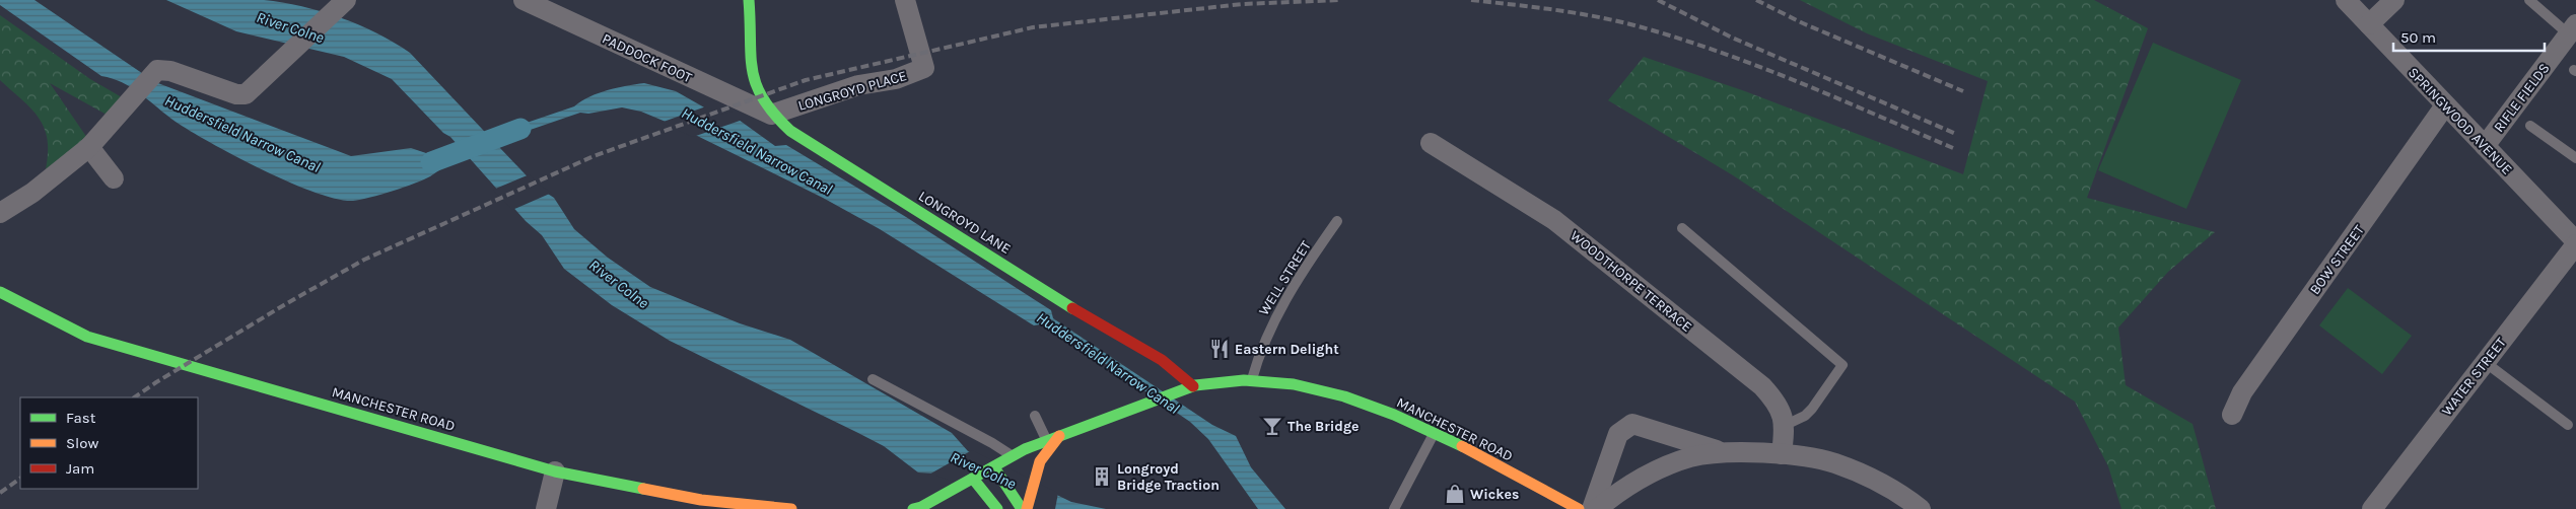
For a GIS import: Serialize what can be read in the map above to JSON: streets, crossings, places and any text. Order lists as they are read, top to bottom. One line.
{"streets":{"main road":["LONGROYD LANE","MANCHESTER ROAD"],"street":["PADDOCK FOOT","LONGROYD PLACE","RIFLE FIELDS","SPRINGWOOD AVENUE","BOW STREET","WOODTHORPE TERRACE","WATER STREET"],"lane":["WELL STREET"]},"crossings":[["PADDOCK FOOT","LONGROYD PLACE"],["PADDOCK FOOT","LONGROYD LANE"],["LONGROYD PLACE","LONGROYD LANE"],["RIFLE FIELDS","SPRINGWOOD AVENUE"],["SPRINGWOOD AVENUE","BOW STREET"],["SPRINGWOOD AVENUE","WATER STREET"],["LONGROYD LANE","MANCHESTER ROAD"],["WELL STREET","MANCHESTER ROAD"]],"water":["River Colne","Huddersfield Narrow Canal"],"places":{"restaurant":["Eastern Delight"],"bar":["The Bridge"],"building":["Longroyd Bridge Traction"],"shop":["Wickes"]},"legend":["Fast","Slow","Jam"],"scale_bar":"50 m"}
